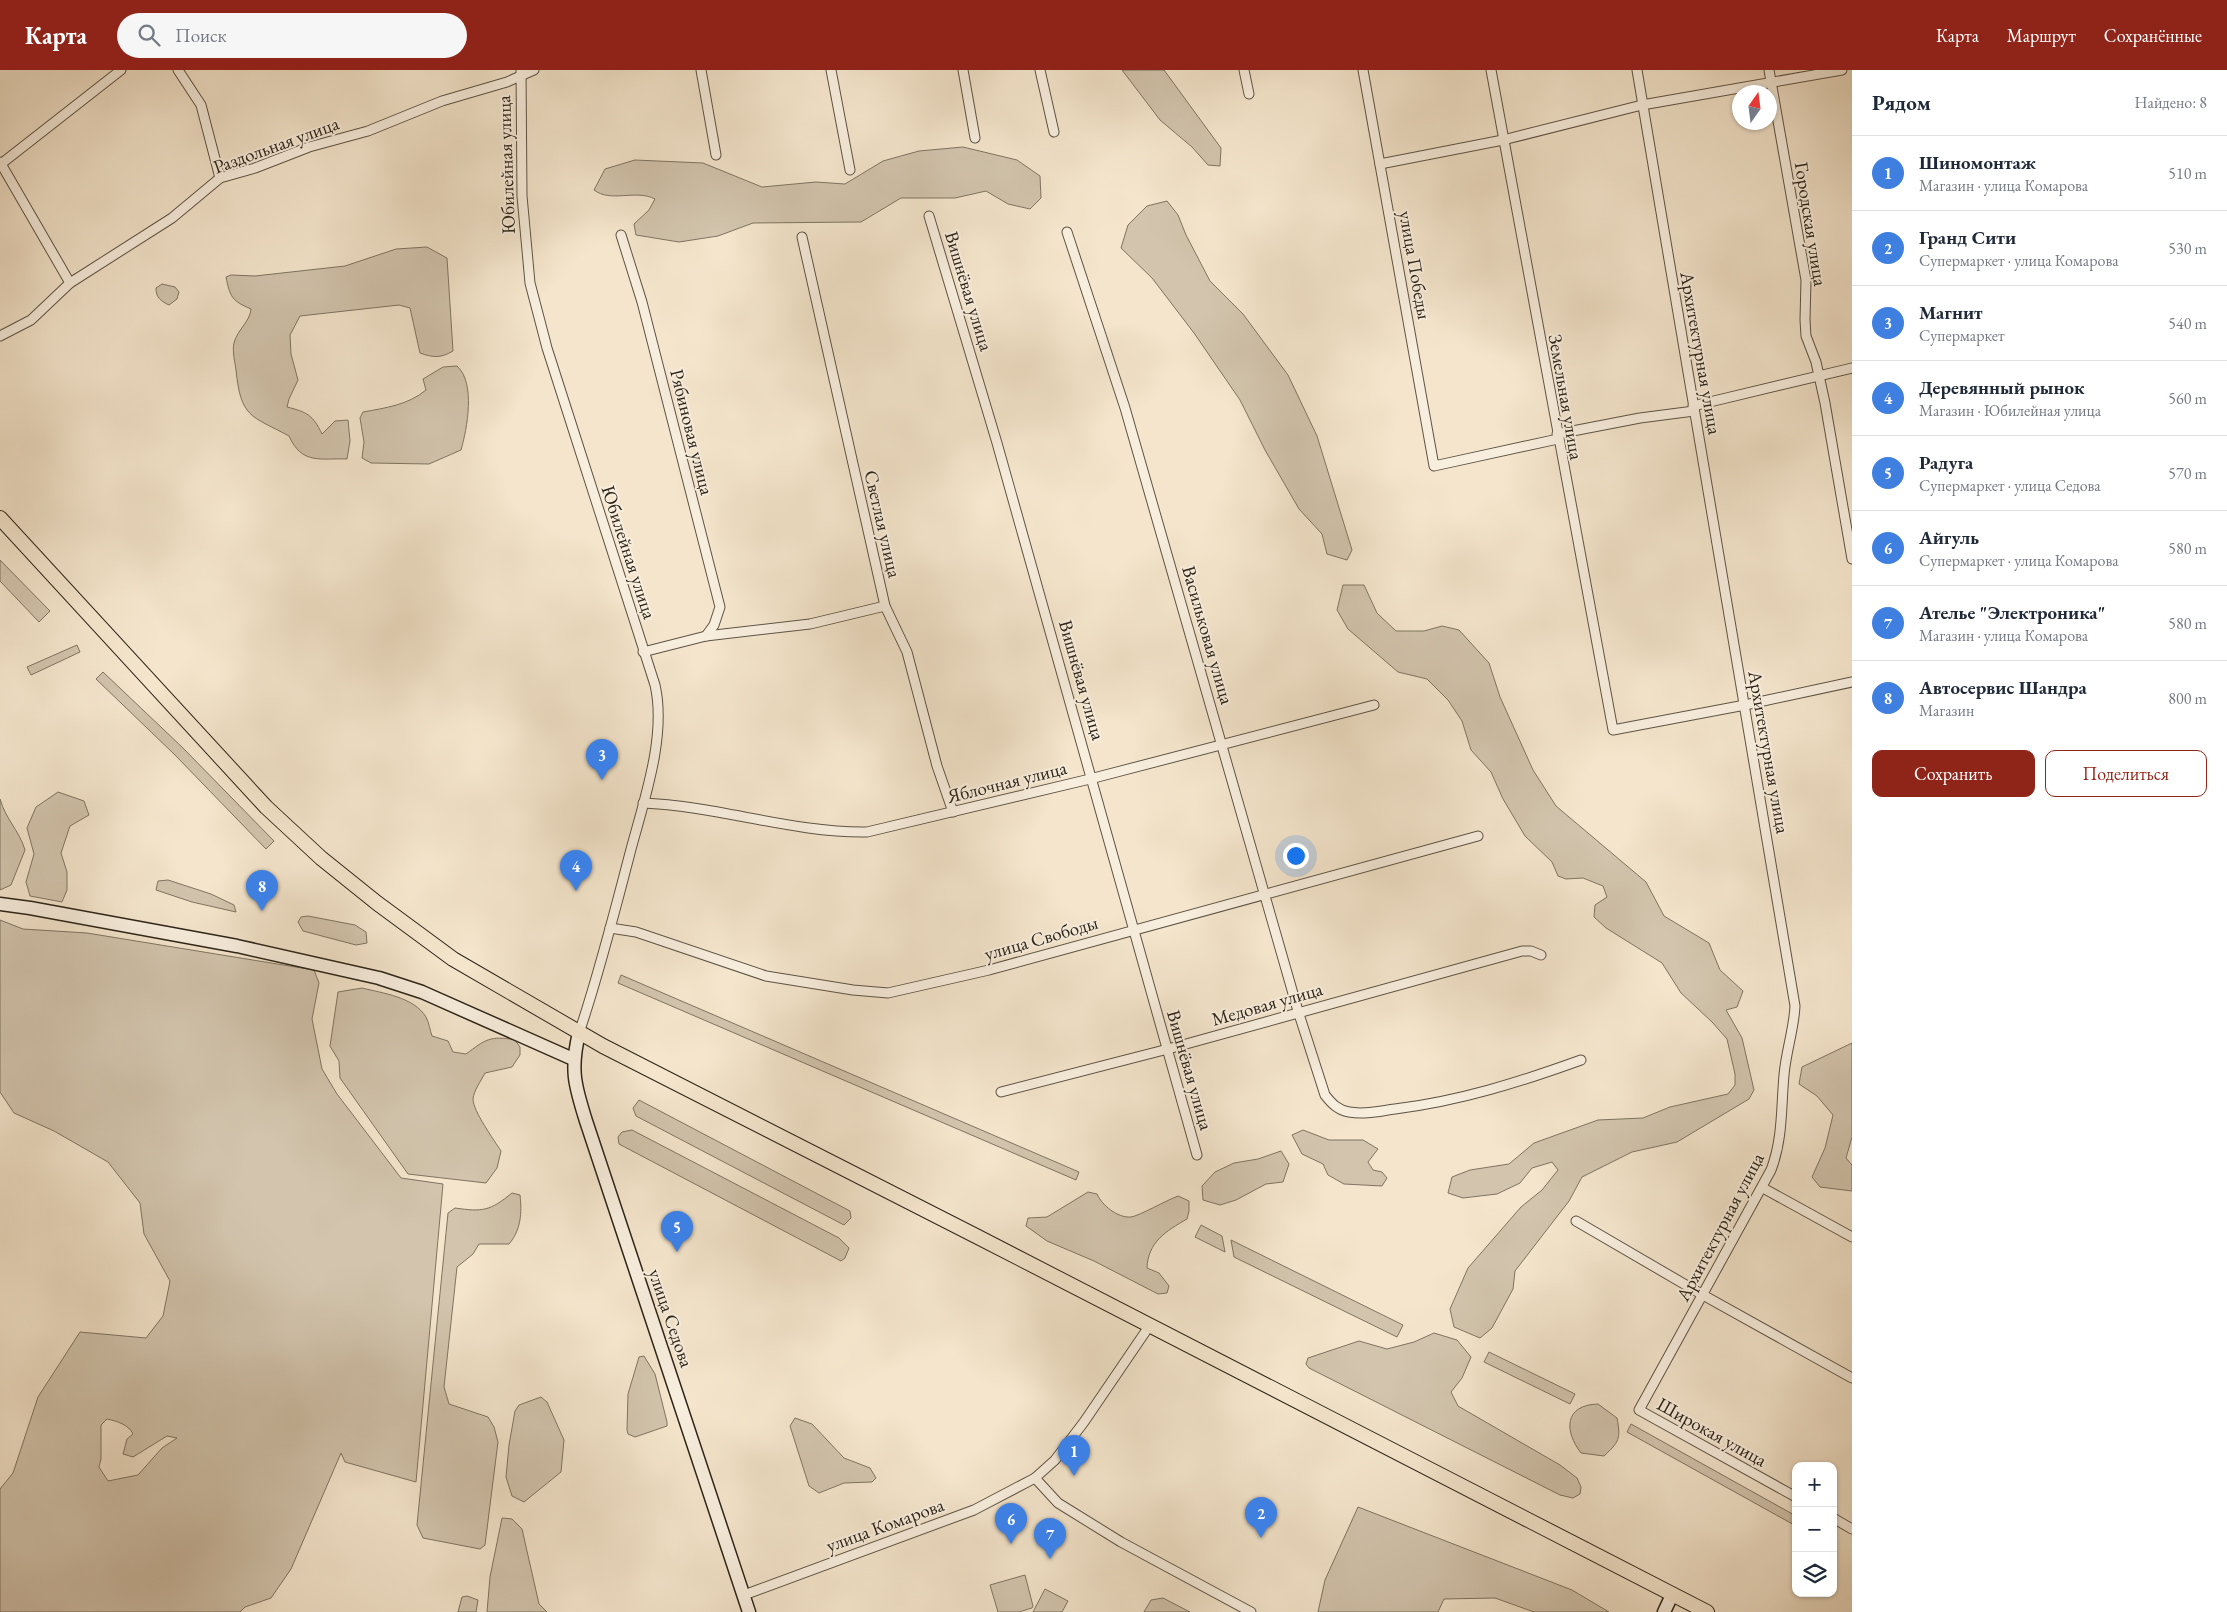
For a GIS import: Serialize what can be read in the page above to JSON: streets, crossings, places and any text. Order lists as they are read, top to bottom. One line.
{"streets":{"street":["Раздольная улица","Юбилейная улица","Городская улица","улица Победы","Вишнёвая улица","Архитектурная улица","Земельная улица","Рябиновая улица","Светлая улица","Васильковая улица","Яблочная улица","улица Свободы","Медовая улица","улица Седова","Широкая улица","улица Комарова"]},"crossings":[["Раздольная улица","Юбилейная улица"],["Юбилейная улица","Яблочная улица"],["Юбилейная улица","улица Свободы"],["Юбилейная улица","улица Седова"],["улица Победы","Земельная улица"],["Вишнёвая улица","Яблочная улица"],["Вишнёвая улица","улица Свободы"],["Вишнёвая улица","Медовая улица"],["Архитектурная улица","Земельная улица"],["Архитектурная улица","Широкая улица"],["Светлая улица","Яблочная улица"],["Васильковая улица","Яблочная улица"],["Васильковая улица","улица Свободы"],["Васильковая улица","Медовая улица"],["улица Седова","улица Комарова"]],"north":"top","page":{"header":"Карта","search":"Поиск","nav":["Карта","Маршрут","Сохранённые"],"heading":["Рядом","Найдено: 8"],"list":[{"mark":"1","name":"Шиномонтаж","note":"Магазин · улица Комарова","value":"510 m"},{"mark":"2","name":"Гранд Сити","note":"Супермаркет · улица Комарова","value":"530 m"},{"mark":"3","name":"Магнит","note":"Супермаркет","value":"540 m"},{"mark":"4","name":"Деревянный рынок","note":"Магазин · Юбилейная улица","value":"560 m"},{"mark":"5","name":"Радуга","note":"Супермаркет · улица Седова","value":"570 m"},{"mark":"6","name":"Айгуль","note":"Супермаркет · улица Комарова","value":"580 m"},{"mark":"7","name":"Ателье \"Электроника\"","note":"Магазин · улица Комарова","value":"580 m"},{"mark":"8","name":"Автосервис Шандра","note":"Магазин","value":"800 m"}],"buttons":["Сохранить","Поделиться"],"pins":["3","4","8","5","1","2","6","7"],"map_buttons":["+","−"]}}
